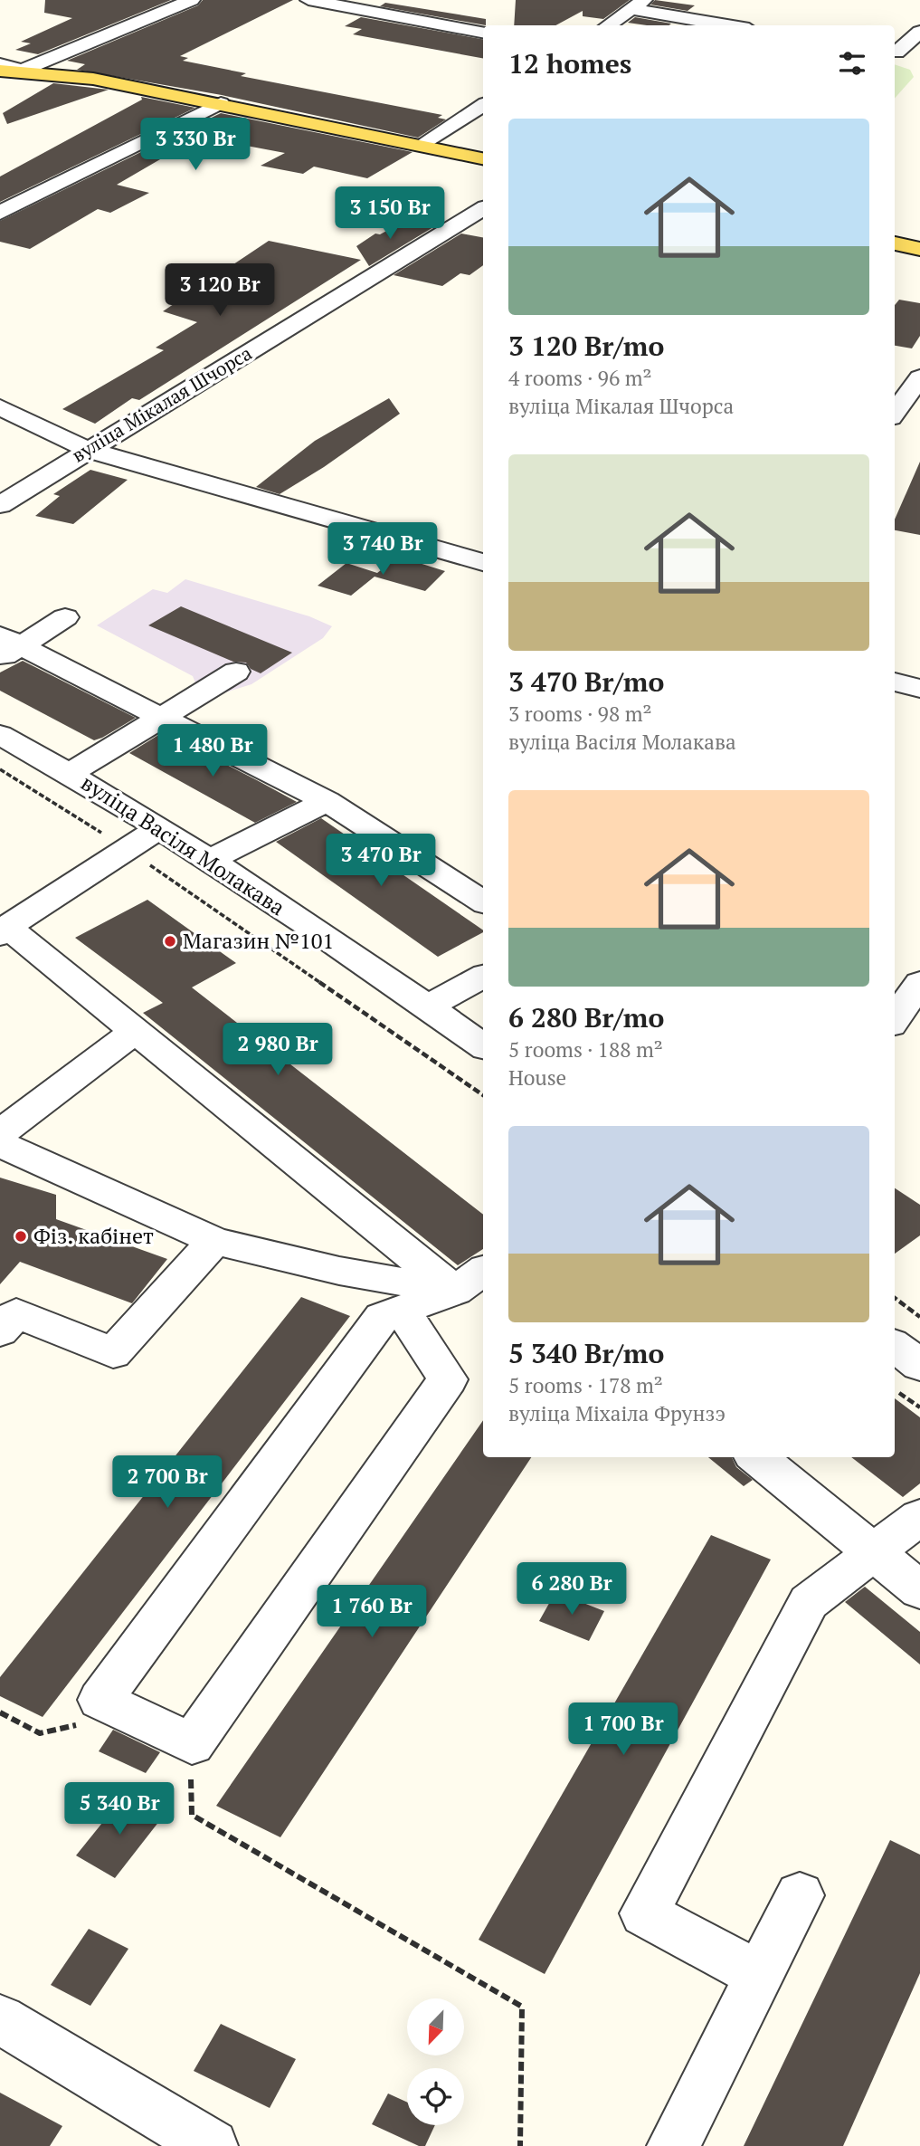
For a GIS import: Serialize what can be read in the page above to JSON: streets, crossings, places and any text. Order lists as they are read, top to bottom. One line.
{"streets":{"street":["вуліца Мікалая Шчорса","вуліца Васіля Молакава"]},"places":["Магазин №101","Фіз. кабінет"],"north":"bottom left","page":{"heading":"12 homes","list":[{"name":"3 120 Br/mo","note":"4 rooms · 96 m² · вуліца Мікалая Шчорса"},{"name":"3 470 Br/mo","note":"3 rooms · 98 m² · вуліца Васіля Молакава"},{"name":"6 280 Br/mo","note":"5 rooms · 188 m² · House"},{"name":"5 340 Br/mo","note":"5 rooms · 178 m² · вуліца Міхаіла Фрунзэ"}],"price":["3 330 Br","3 150 Br","3 120 Br","3 740 Br","1 480 Br","3 470 Br","2 980 Br","2 700 Br","6 280 Br","1 760 Br","1 700 Br","5 340 Br"]}}
